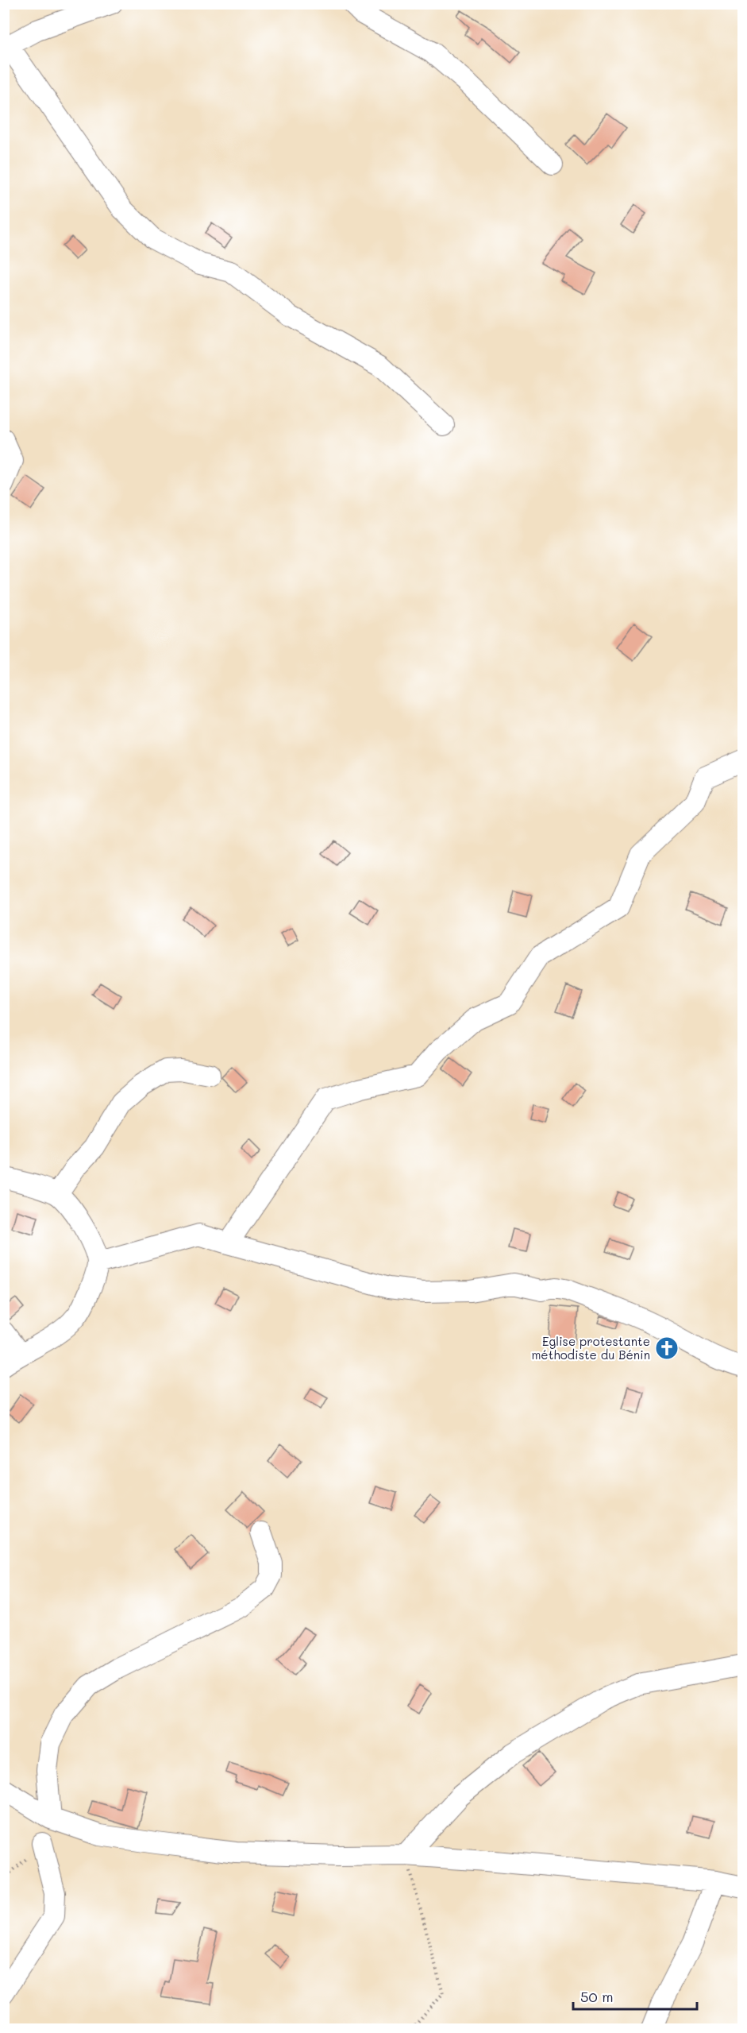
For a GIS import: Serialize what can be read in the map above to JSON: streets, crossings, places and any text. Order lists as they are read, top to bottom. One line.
{"places":{"church":["Eglise protestante méthodiste du Bénin"]},"scale_bar":"50 m"}
